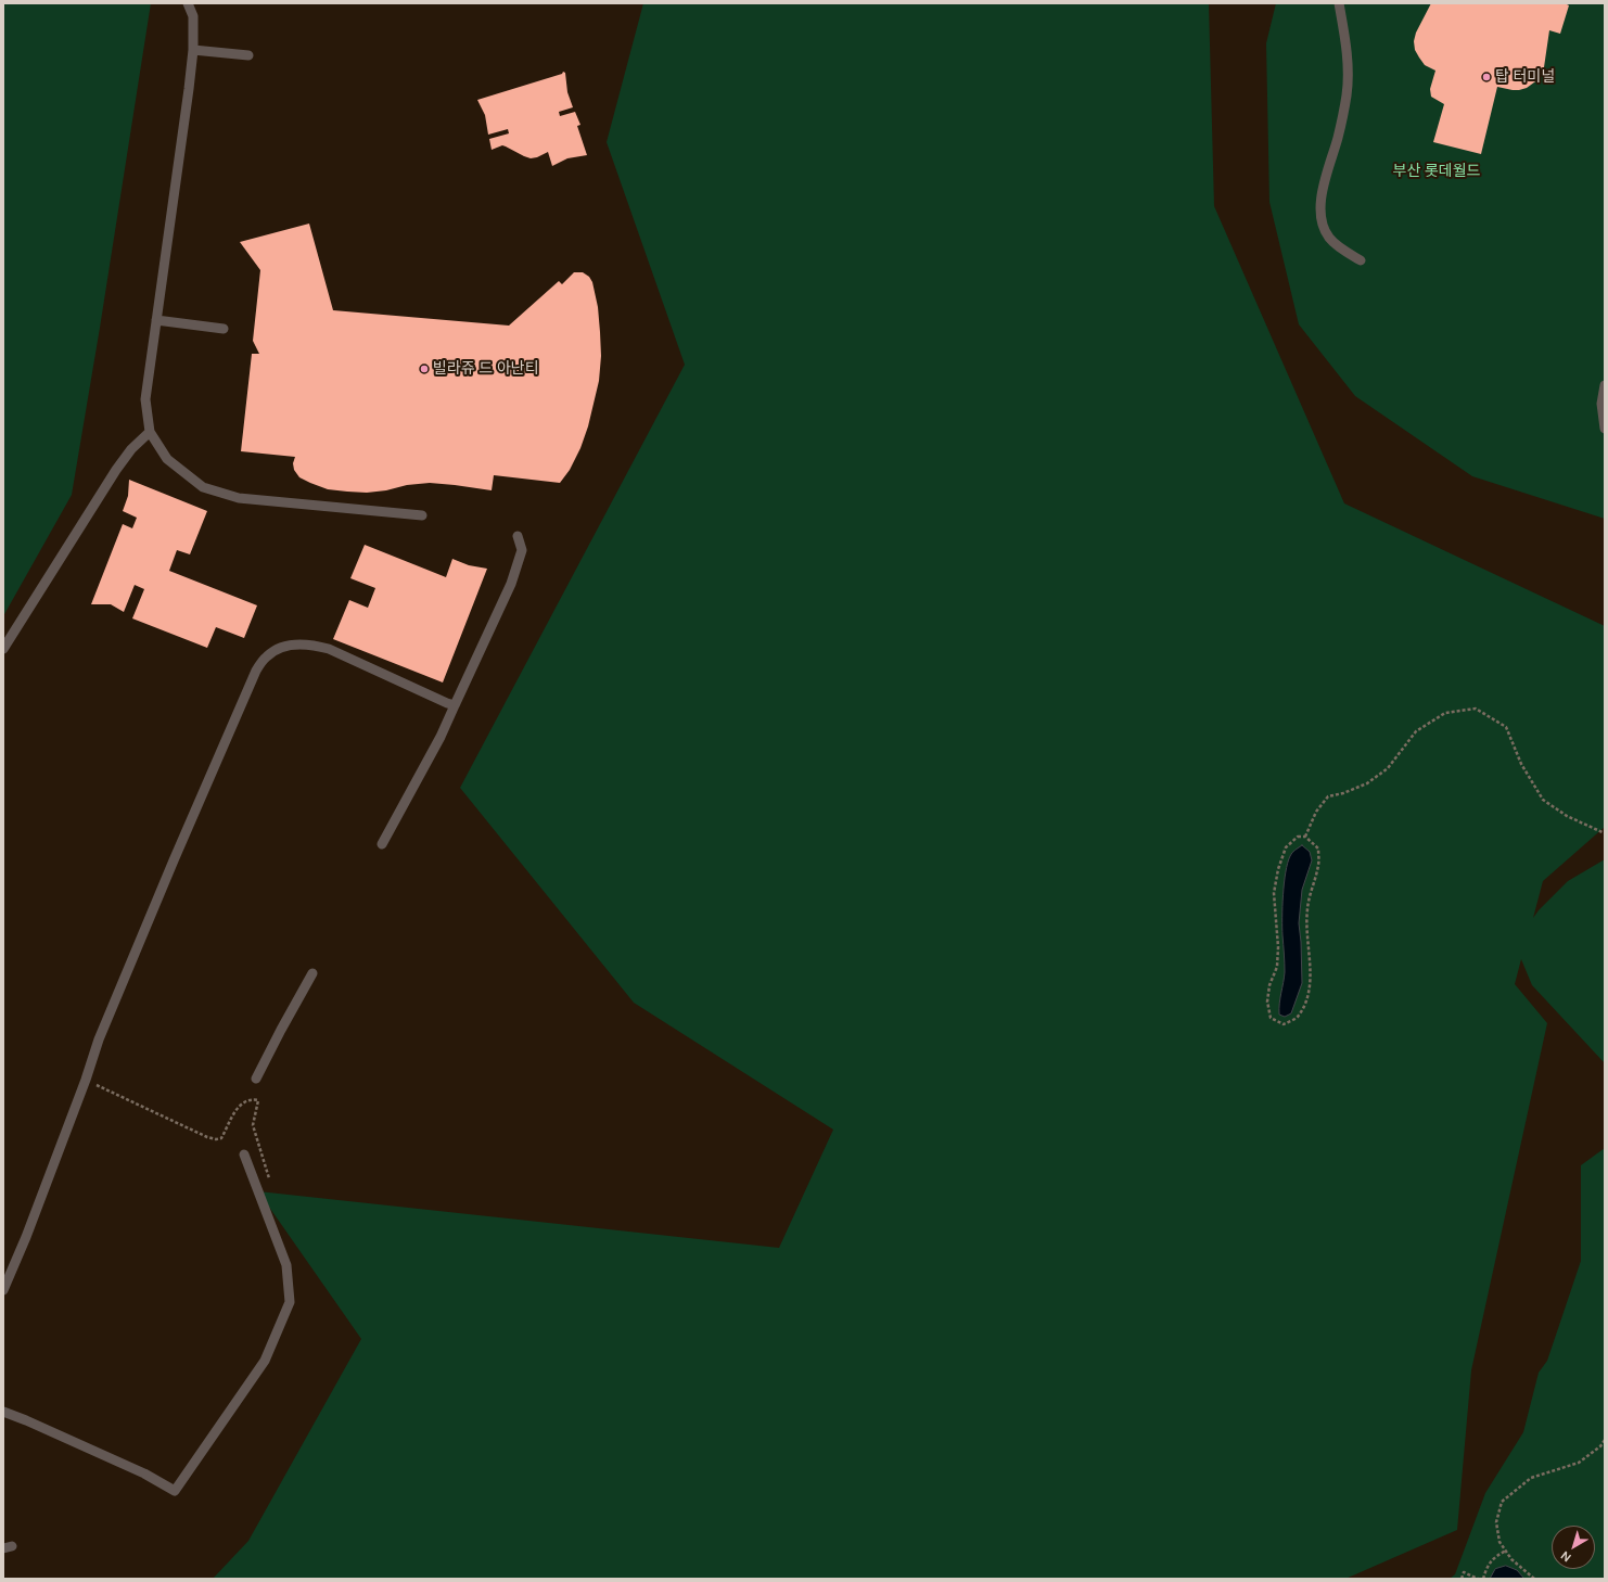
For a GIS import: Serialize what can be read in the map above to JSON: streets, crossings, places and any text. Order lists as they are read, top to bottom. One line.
{"parks":["부산 롯데월드"],"places":["탑 터미널","빌라쥬 드 아난티"],"north":"bottom left"}
